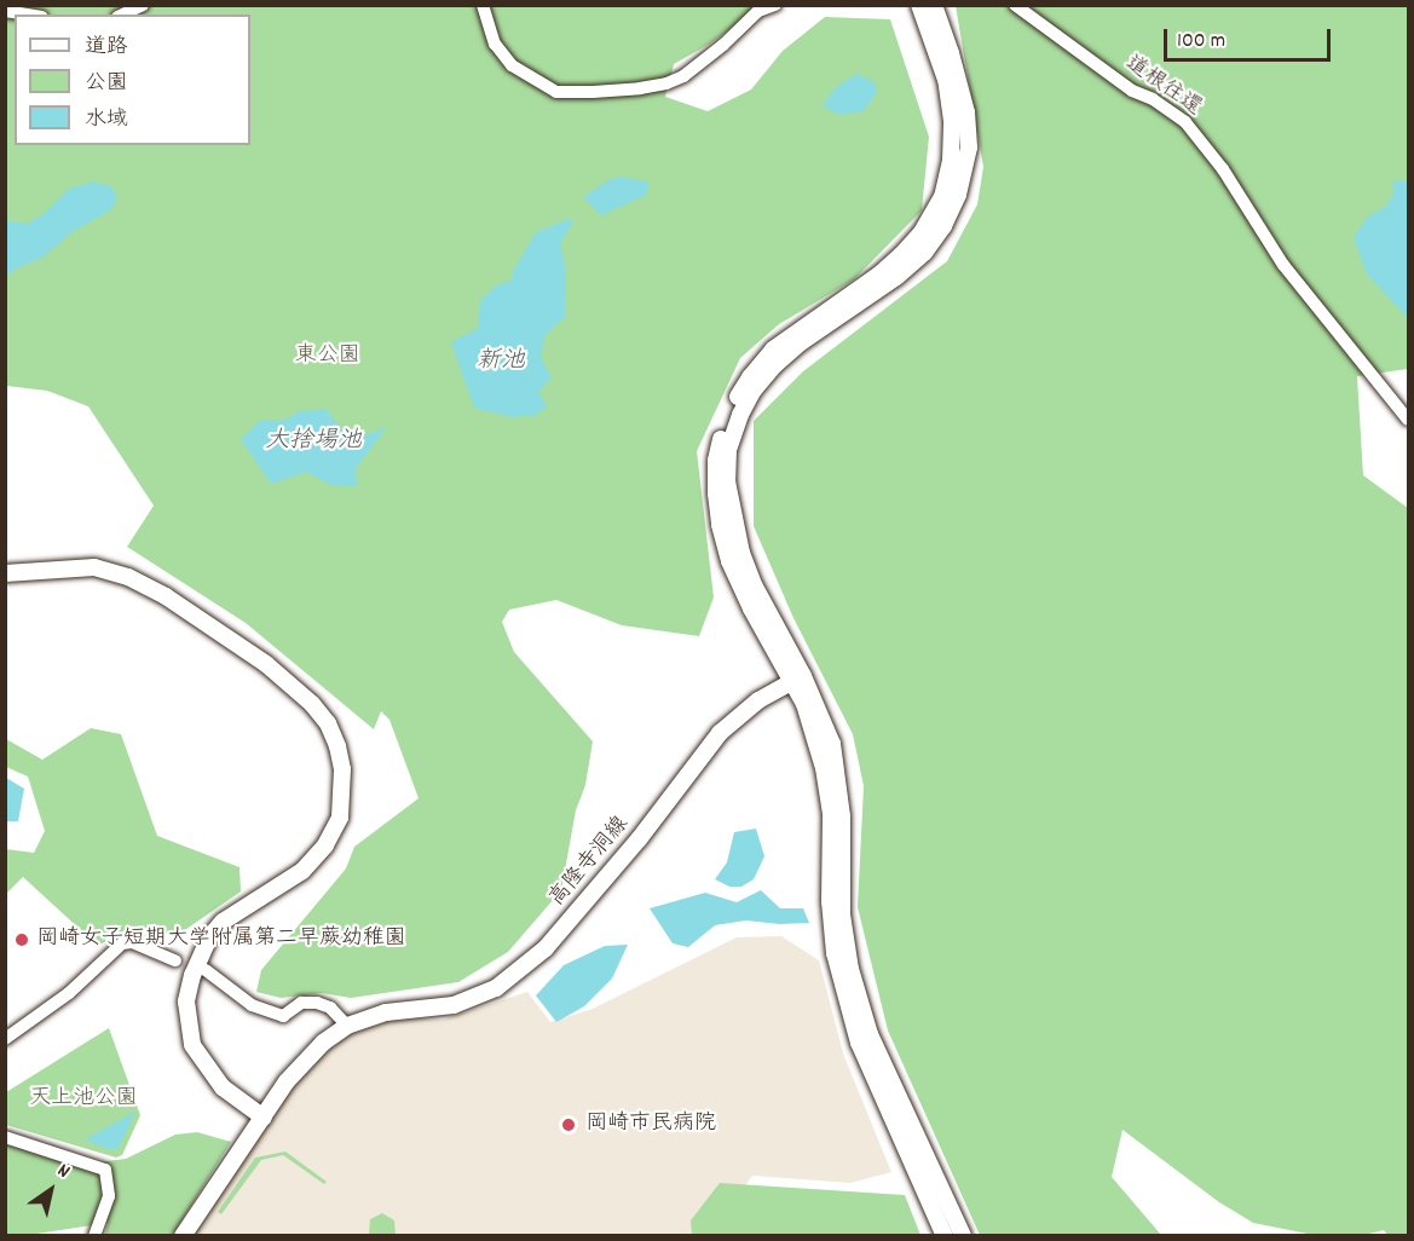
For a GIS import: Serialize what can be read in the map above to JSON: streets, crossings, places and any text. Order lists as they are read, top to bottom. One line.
{"streets":{"street":["道根往還","高隆寺洞線"]},"water":["新池","大捨場池"],"parks":["東公園","天上池公園"],"places":["岡崎女子短期大学附属第二早蕨幼稚園","岡崎市民病院"],"legend":["道路","公園","水域"],"scale_bar":"100 m","north":"top right"}
